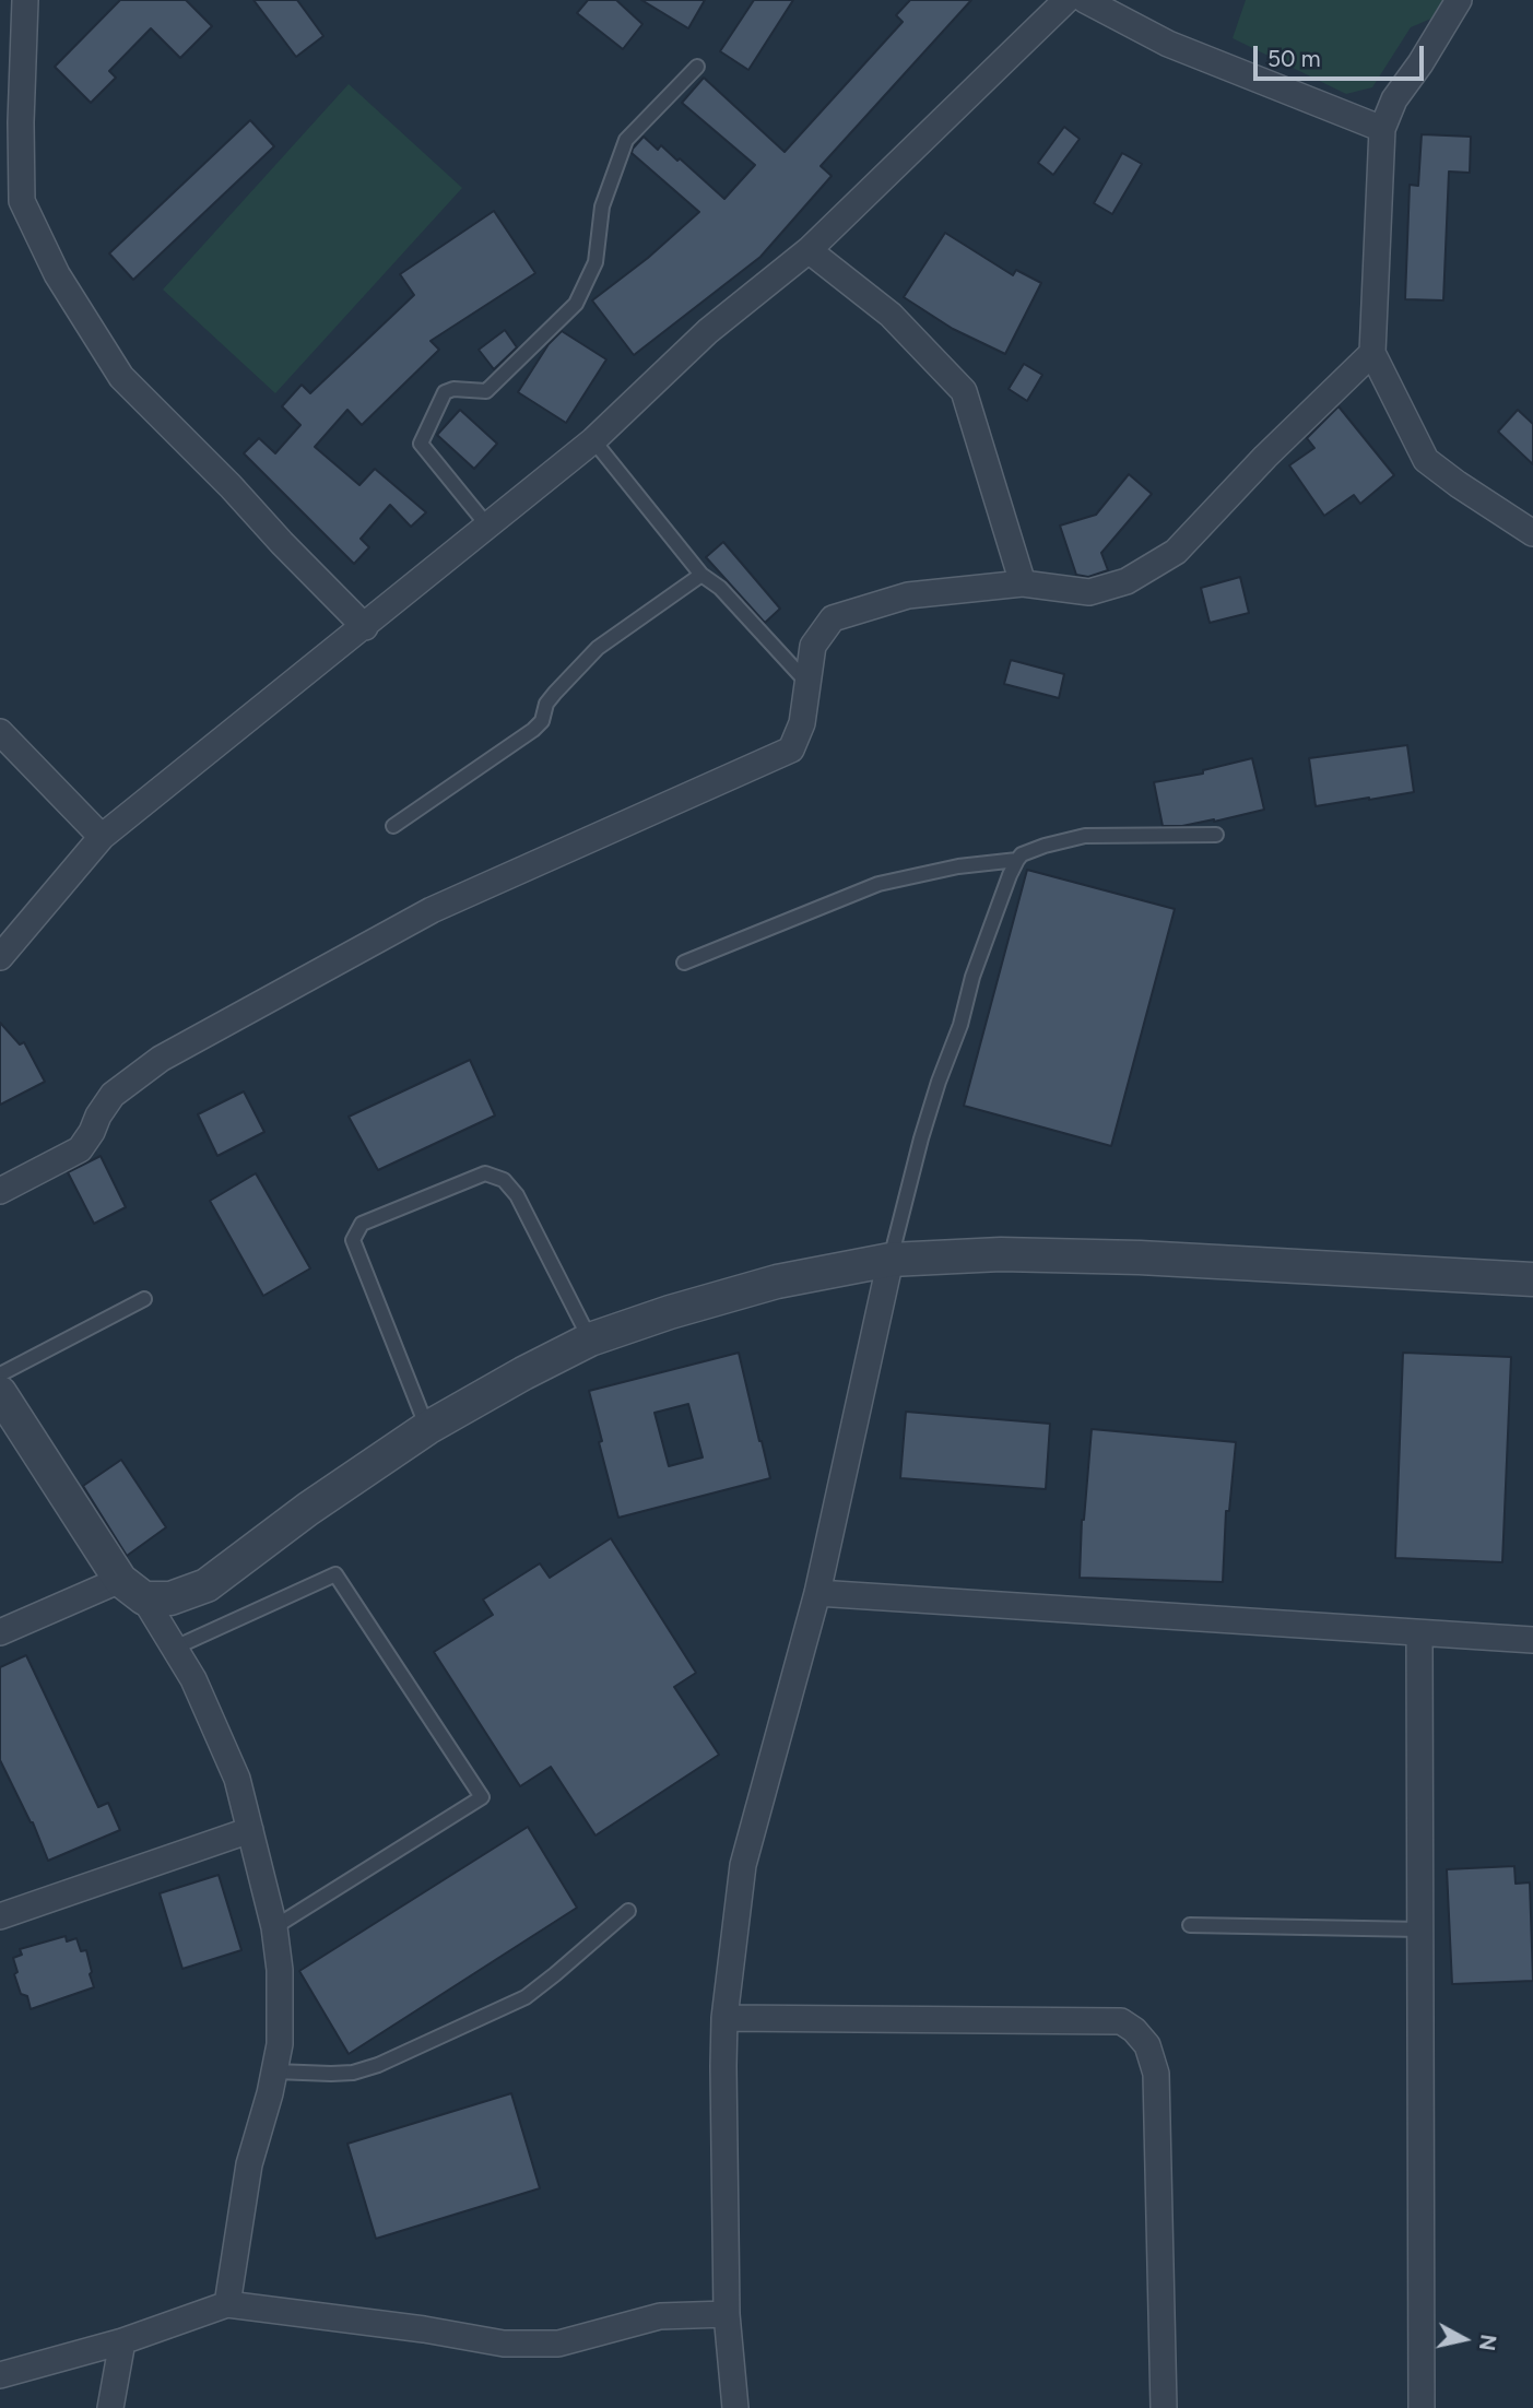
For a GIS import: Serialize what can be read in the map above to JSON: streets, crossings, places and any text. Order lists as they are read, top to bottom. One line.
{"scale_bar":"50 m","north":"right"}
